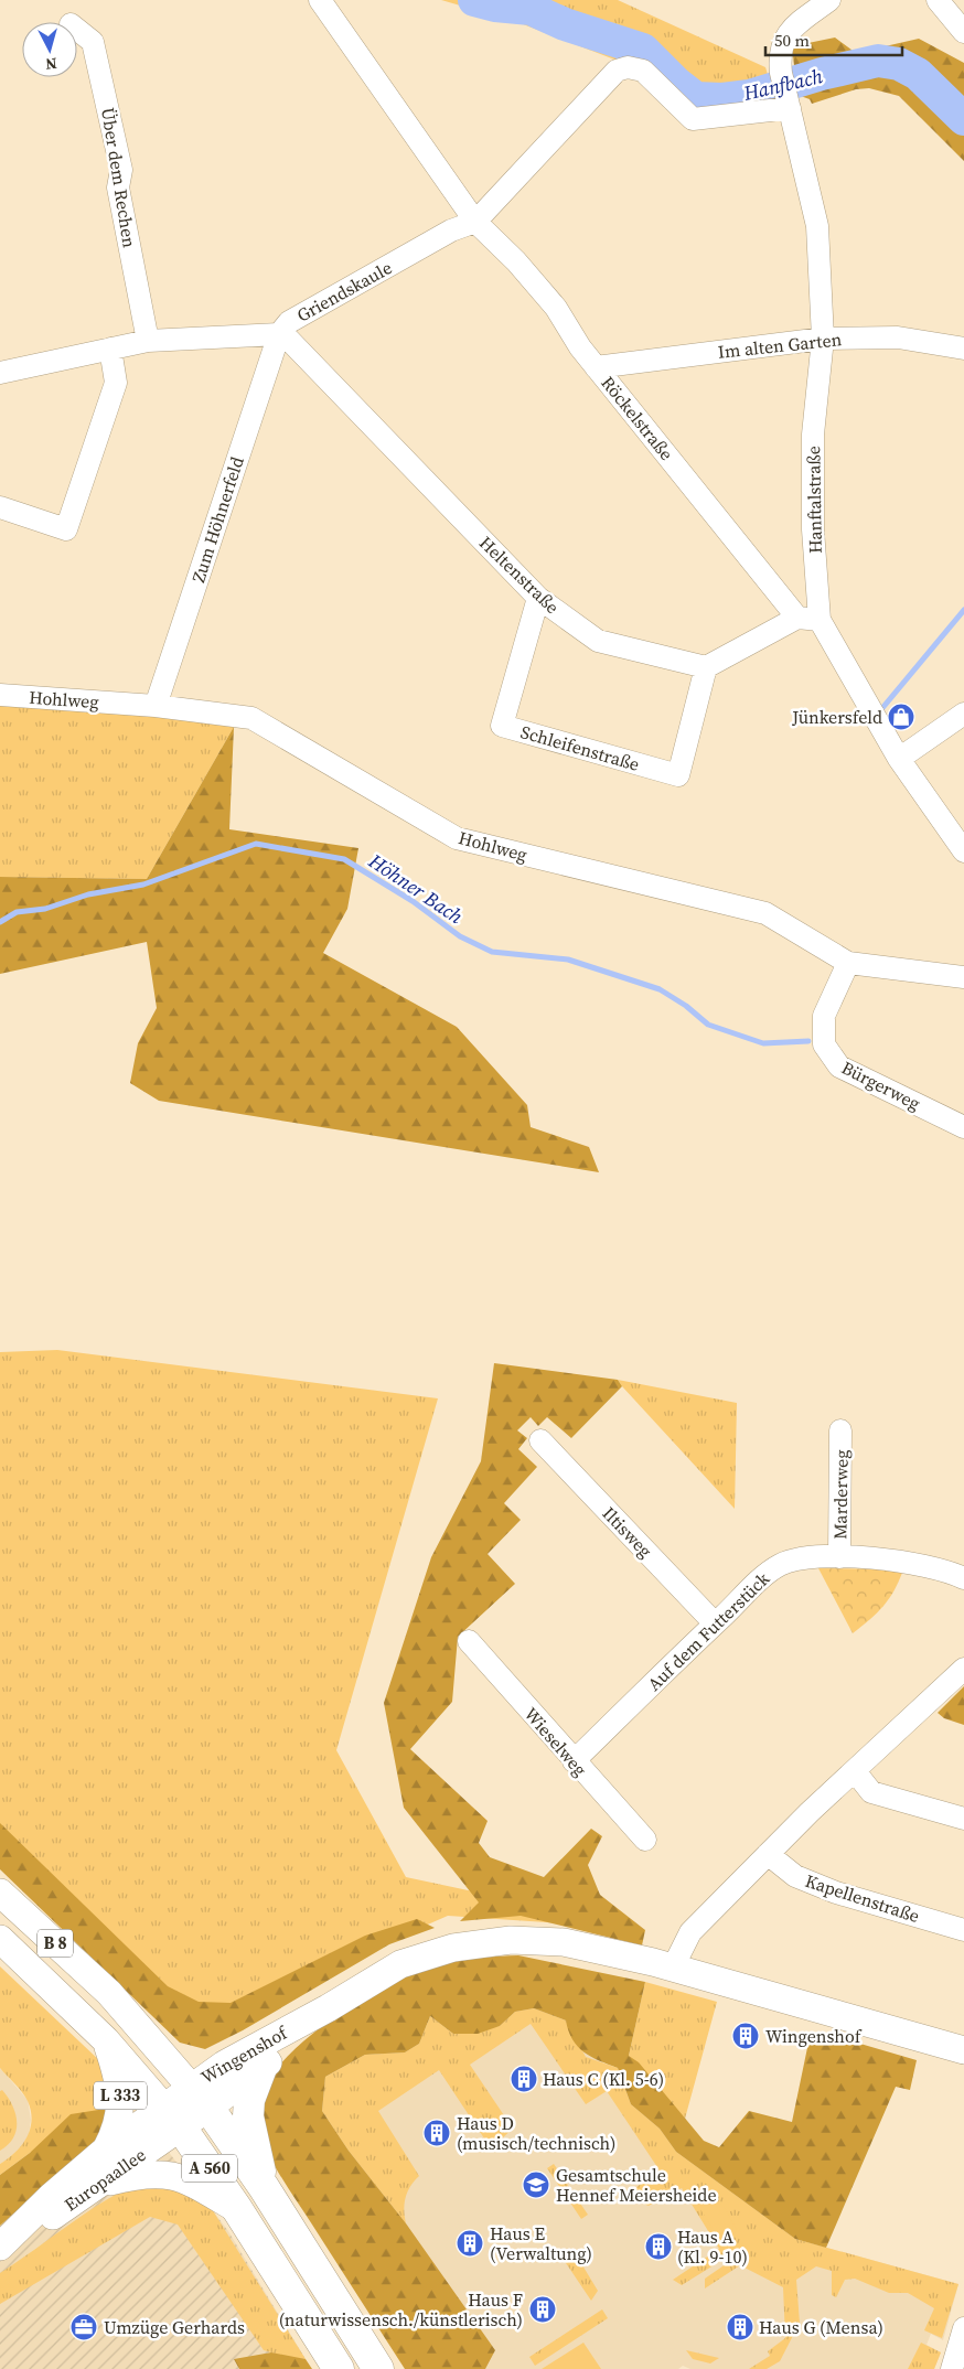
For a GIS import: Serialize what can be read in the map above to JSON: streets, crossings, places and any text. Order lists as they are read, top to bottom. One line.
{"streets":{"highway":["A 560"],"main road":["B 8","Wingenshof","L 333","Europaallee"],"street":["Über dem Rechen","Griendskaule","Im alten Garten","Röckelstraße","Hanftalstraße","Zum Höhnerfeld","Heltenstraße","Hohlweg","Schleifenstraße","Bürgerweg","Marderweg","Iltisweg","Auf dem Futterstück","Wieselweg","Kapellenstraße"]},"crossings":[["Über dem Rechen","Griendskaule"],["Griendskaule","Röckelstraße"],["Griendskaule","Zum Höhnerfeld"],["Griendskaule","Heltenstraße"],["Im alten Garten","Röckelstraße"],["Im alten Garten","Hanftalstraße"],["Zum Höhnerfeld","Heltenstraße"],["Zum Höhnerfeld","Hohlweg"],["Heltenstraße","Schleifenstraße"],["Hohlweg","Bürgerweg"],["Marderweg","Auf dem Futterstück"],["Iltisweg","Auf dem Futterstück"],["Auf dem Futterstück","Wieselweg"],["B 8","Wingenshof"],["B 8","L 333"],["B 8","A 560"],["B 8","Europaallee"],["Wingenshof","A 560"],["Wingenshof","Europaallee"],["L 333","Europaallee"],["A 560","Europaallee"]],"water":["Hanfbach","Höhner Bach"],"places":{"shop":["Jünkersfeld"],"building":["Wingenshof","Haus C (Kl. 5-6)","Haus D (musisch/technisch)","Haus E (Verwaltung)","Haus A (Kl. 9-10)","Haus F (naturwissensch./künstlerisch)","Haus G (Mensa)"],"school or university":["Gesamtschule Hennef Meiersheide"],"office":["Umzüge Gerhards"]},"scale_bar":"50 m","north":"bottom"}
